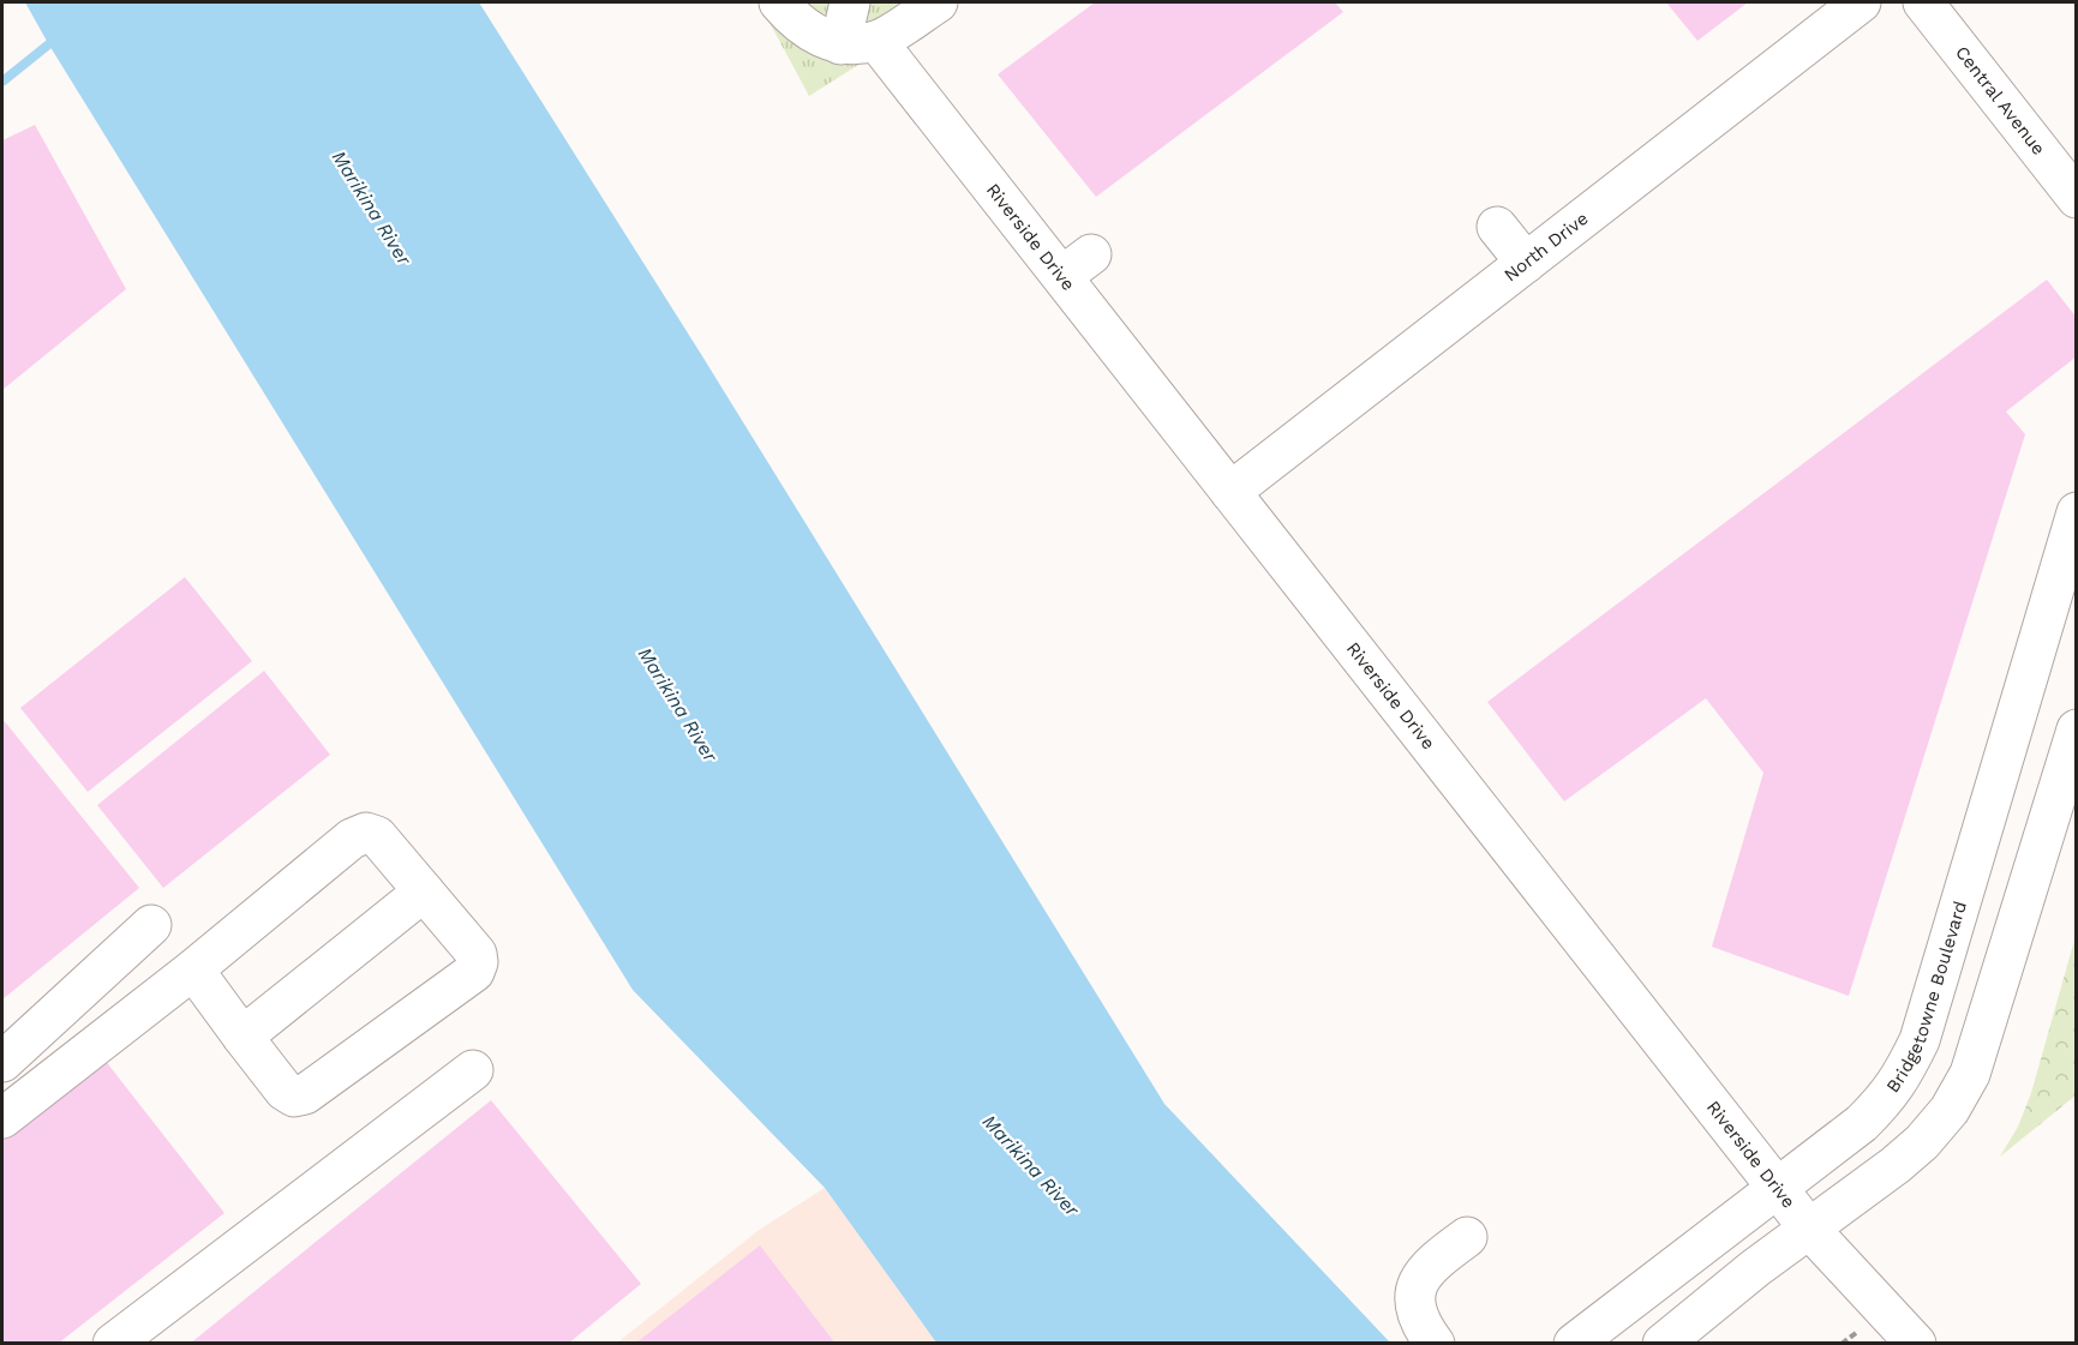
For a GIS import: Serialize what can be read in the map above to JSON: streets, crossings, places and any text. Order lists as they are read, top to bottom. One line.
{"streets":{"street":["Central Avenue","Riverside Drive","North Drive","Bridgetowne Boulevard"]},"crossings":[["Riverside Drive","North Drive"],["Riverside Drive","Bridgetowne Boulevard"]],"water":["Marikina River"]}
